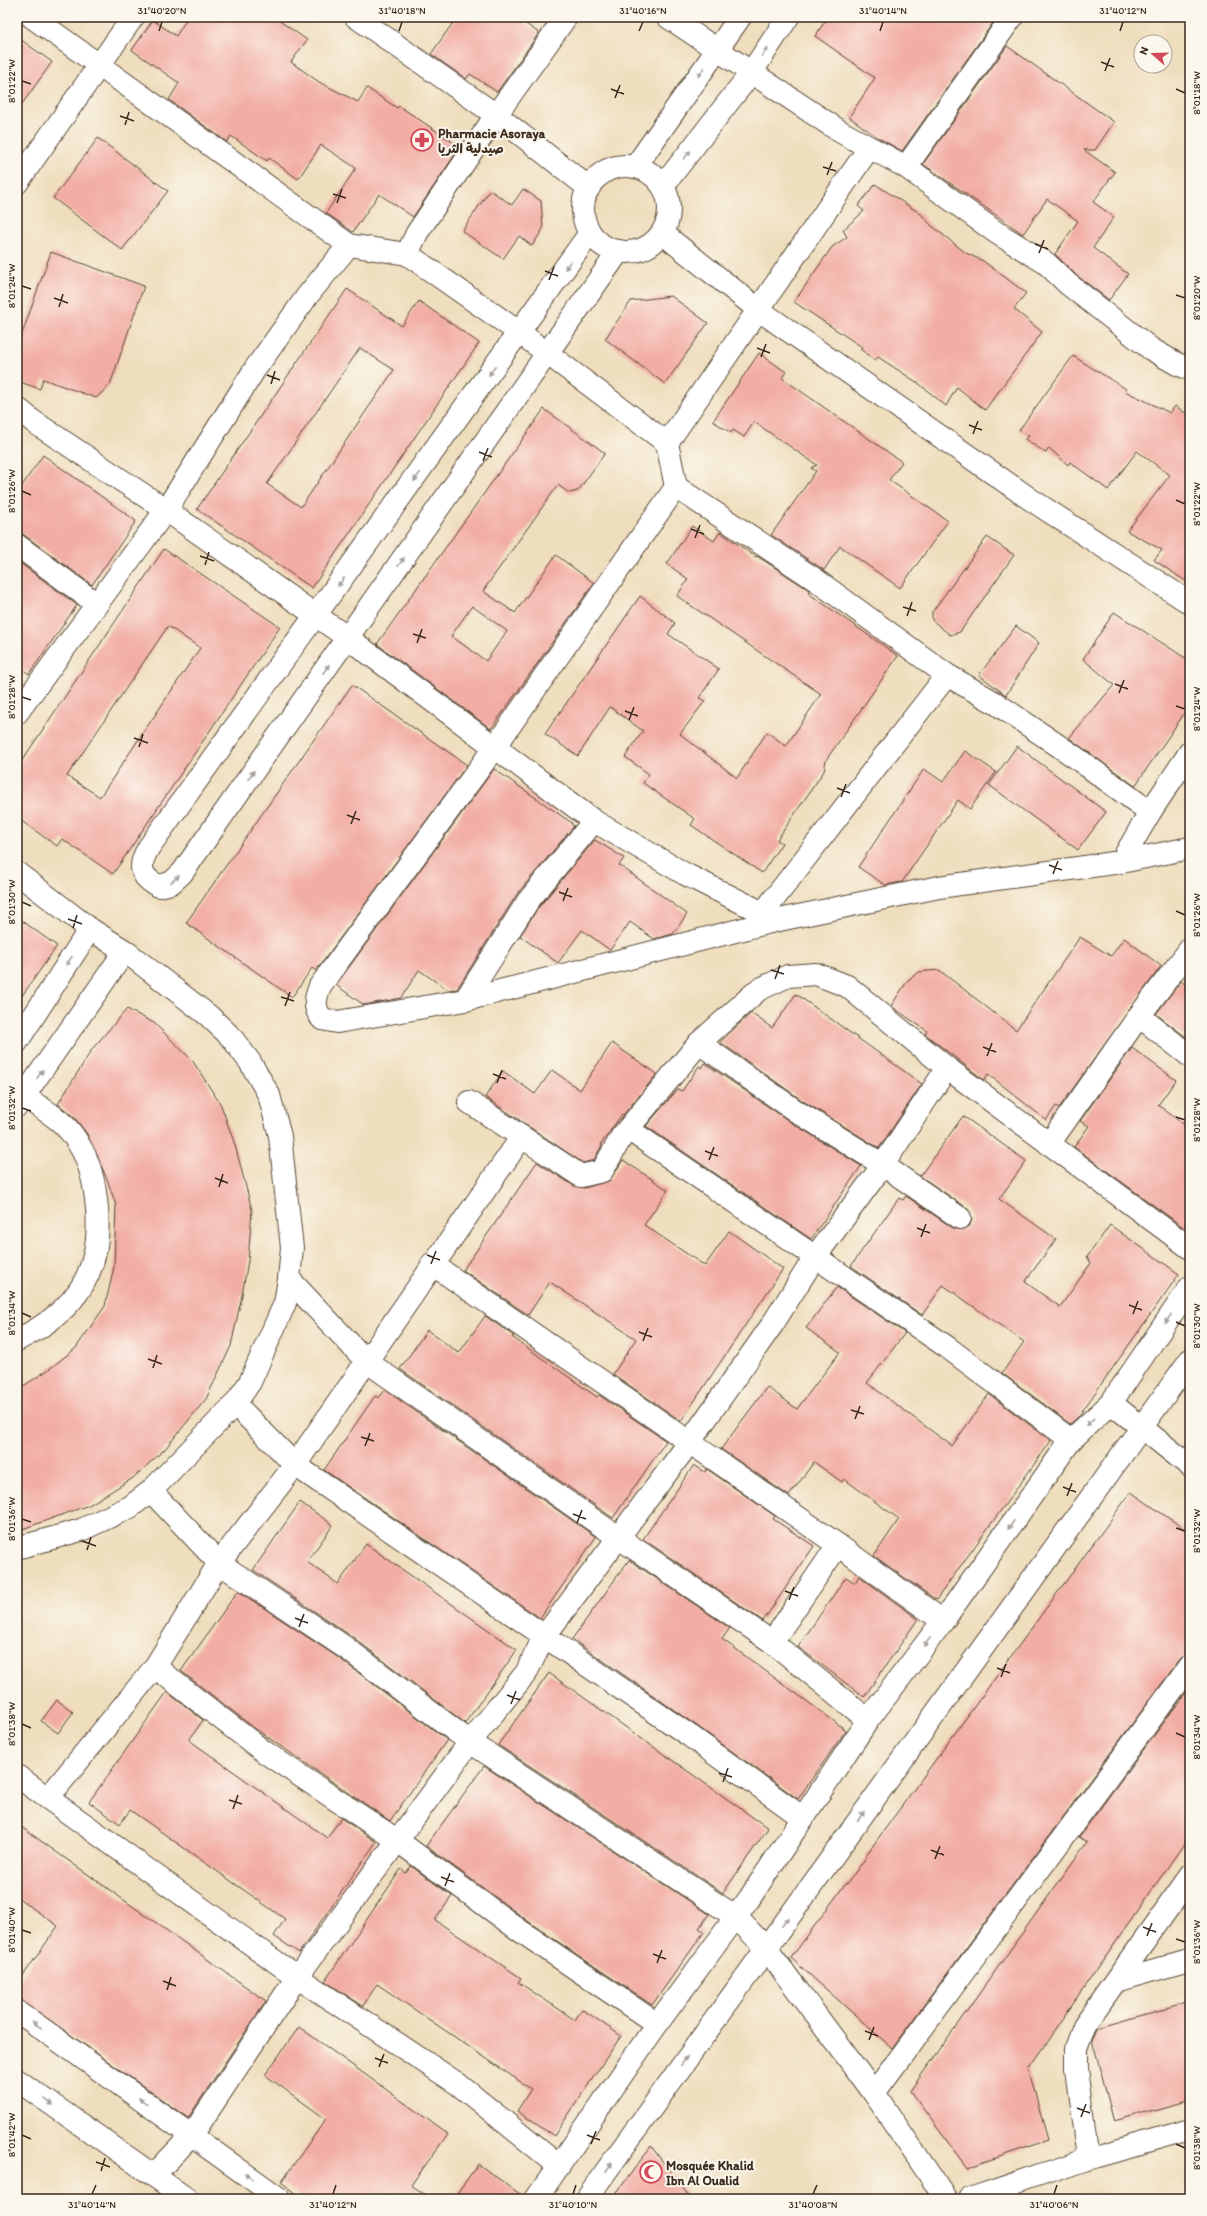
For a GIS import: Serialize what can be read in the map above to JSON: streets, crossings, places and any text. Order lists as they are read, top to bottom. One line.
{"places":{"pharmacy":["Pharmacie Asoraya صيدلية الثريا"],"mosque":["Mosquée Khalid Ibn Al Oualid"]},"north":"left","coordinates":["31°40'20\"N","31°40'18\"N","31°40'16\"N","31°40'14\"N","31°40'12\"N","8°01'22\"W","8°01'18\"W","8°01'24\"W","8°01'20\"W","8°01'26\"W","8°01'28\"W","8°01'30\"W","8°01'32\"W","8°01'34\"W","8°01'36\"W","8°01'38\"W","8°01'40\"W","8°01'42\"W","31°40'10\"N","31°40'08\"N","31°40'06\"N"]}
